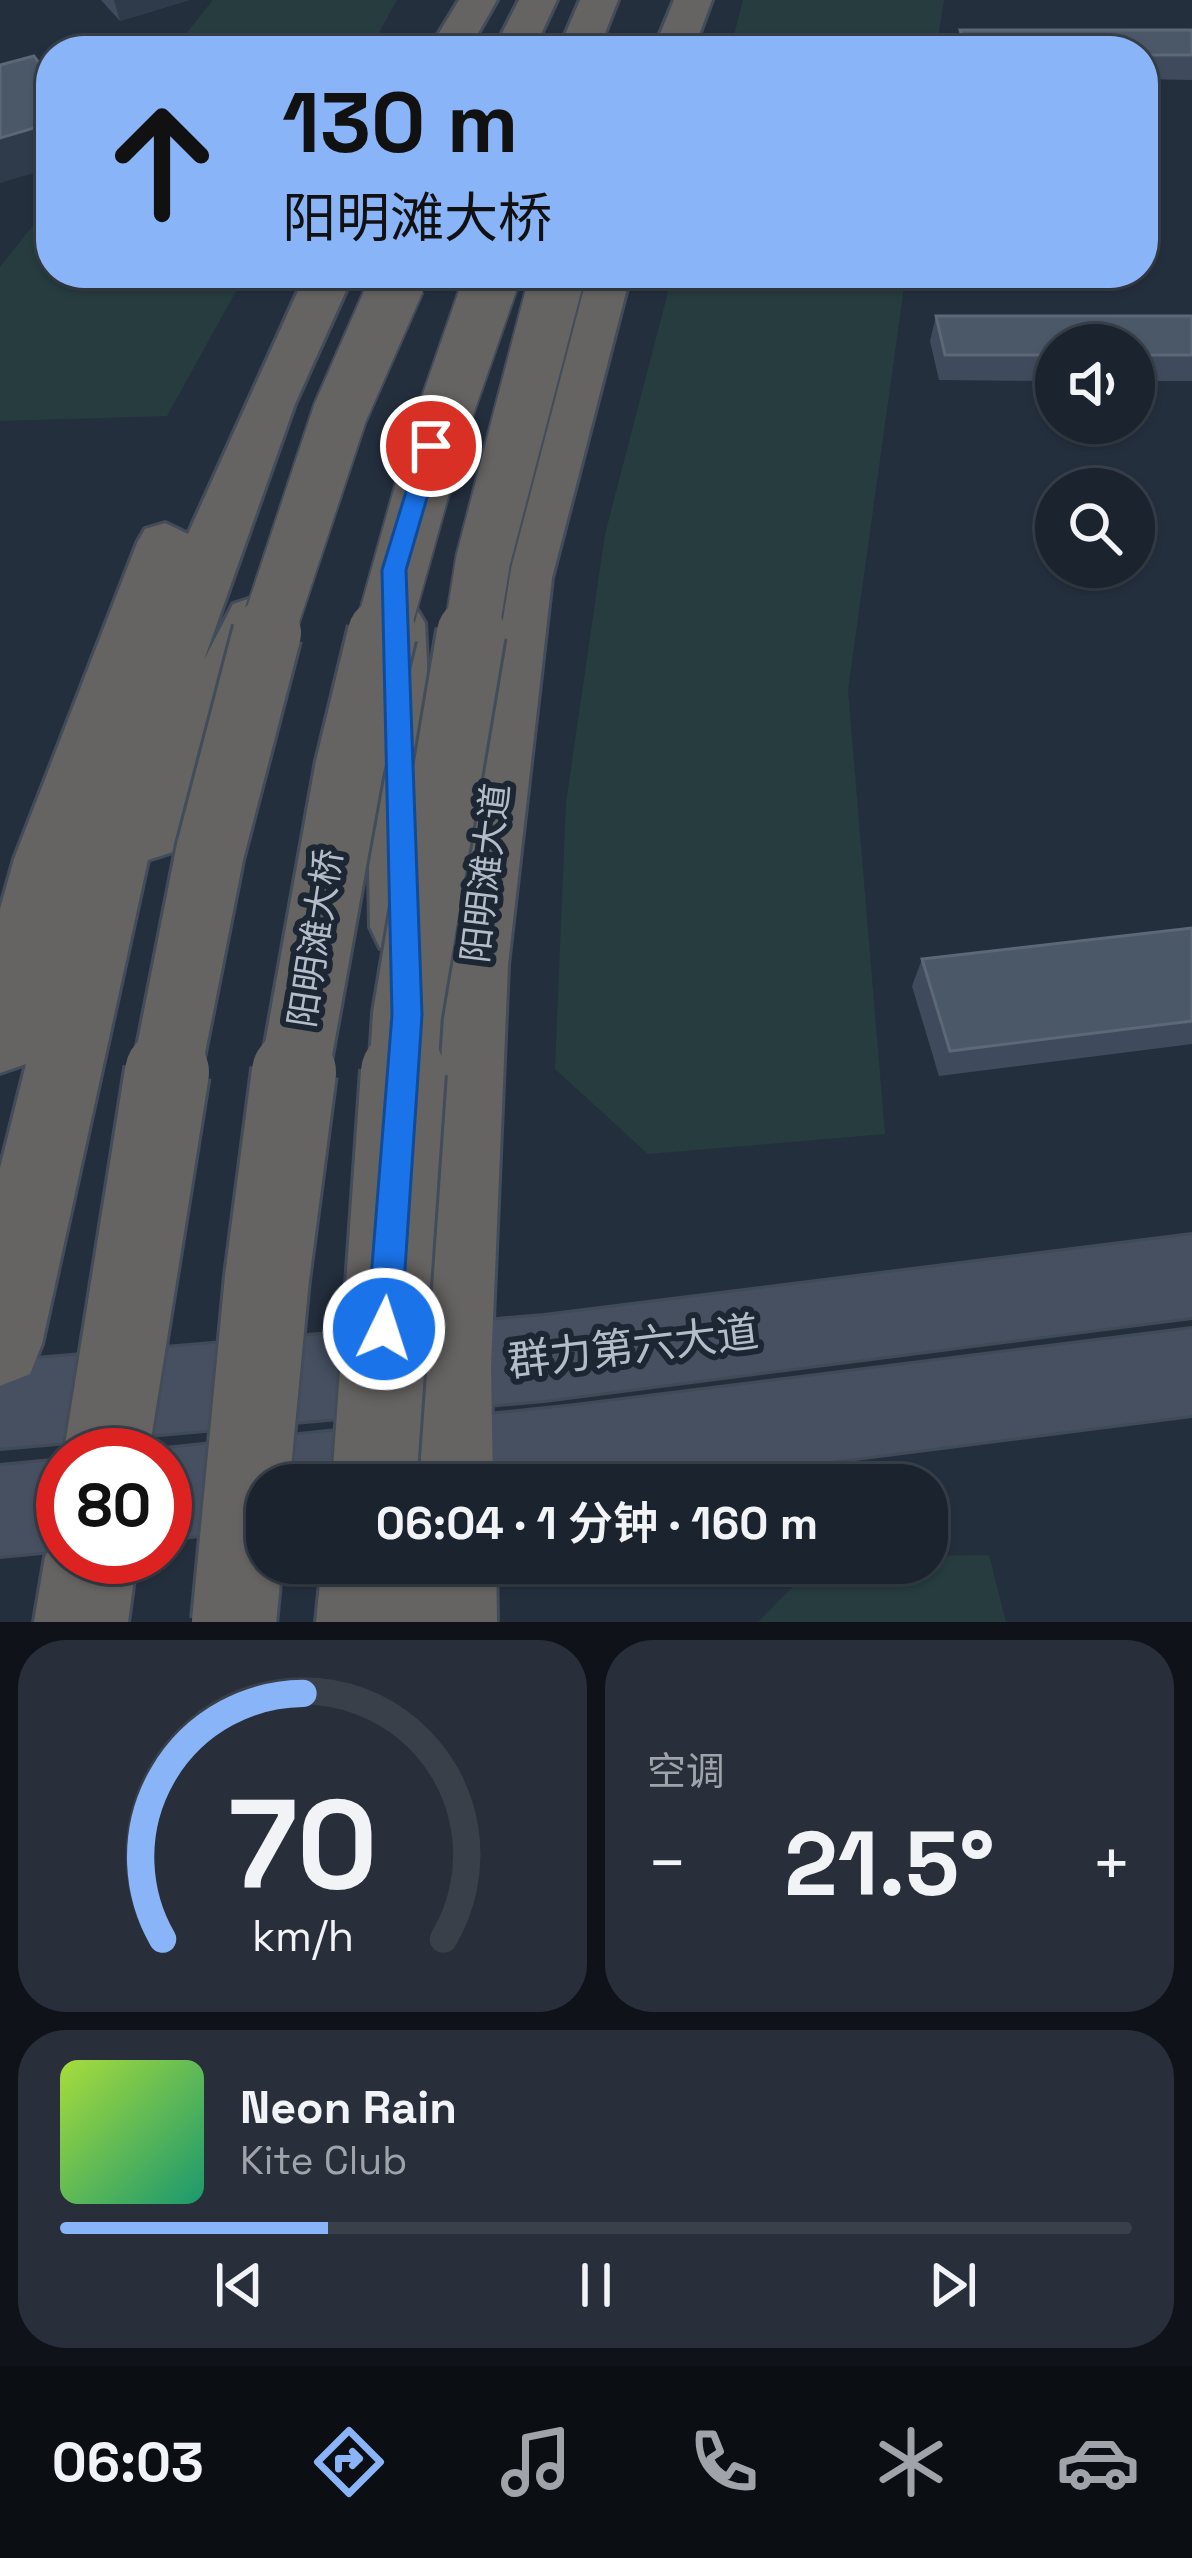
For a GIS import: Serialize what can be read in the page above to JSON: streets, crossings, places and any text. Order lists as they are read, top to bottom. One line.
{"streets":{"highway":["阳明滩大道","阳明滩大桥"],"main road":["群力第六大道"]},"crossings":[["阳明滩大道","群力第六大道"]],"page":{"turn":["130 m","阳明滩大桥"],"limit":"80","trip":"06:04 · 1 分钟 · 160 m","tile":"空调","heat":["−","21.5°","+"],"song":["Neon Rain","Kite Club"],"tabs":"06:03","gauge":["70","km/h"]}}
